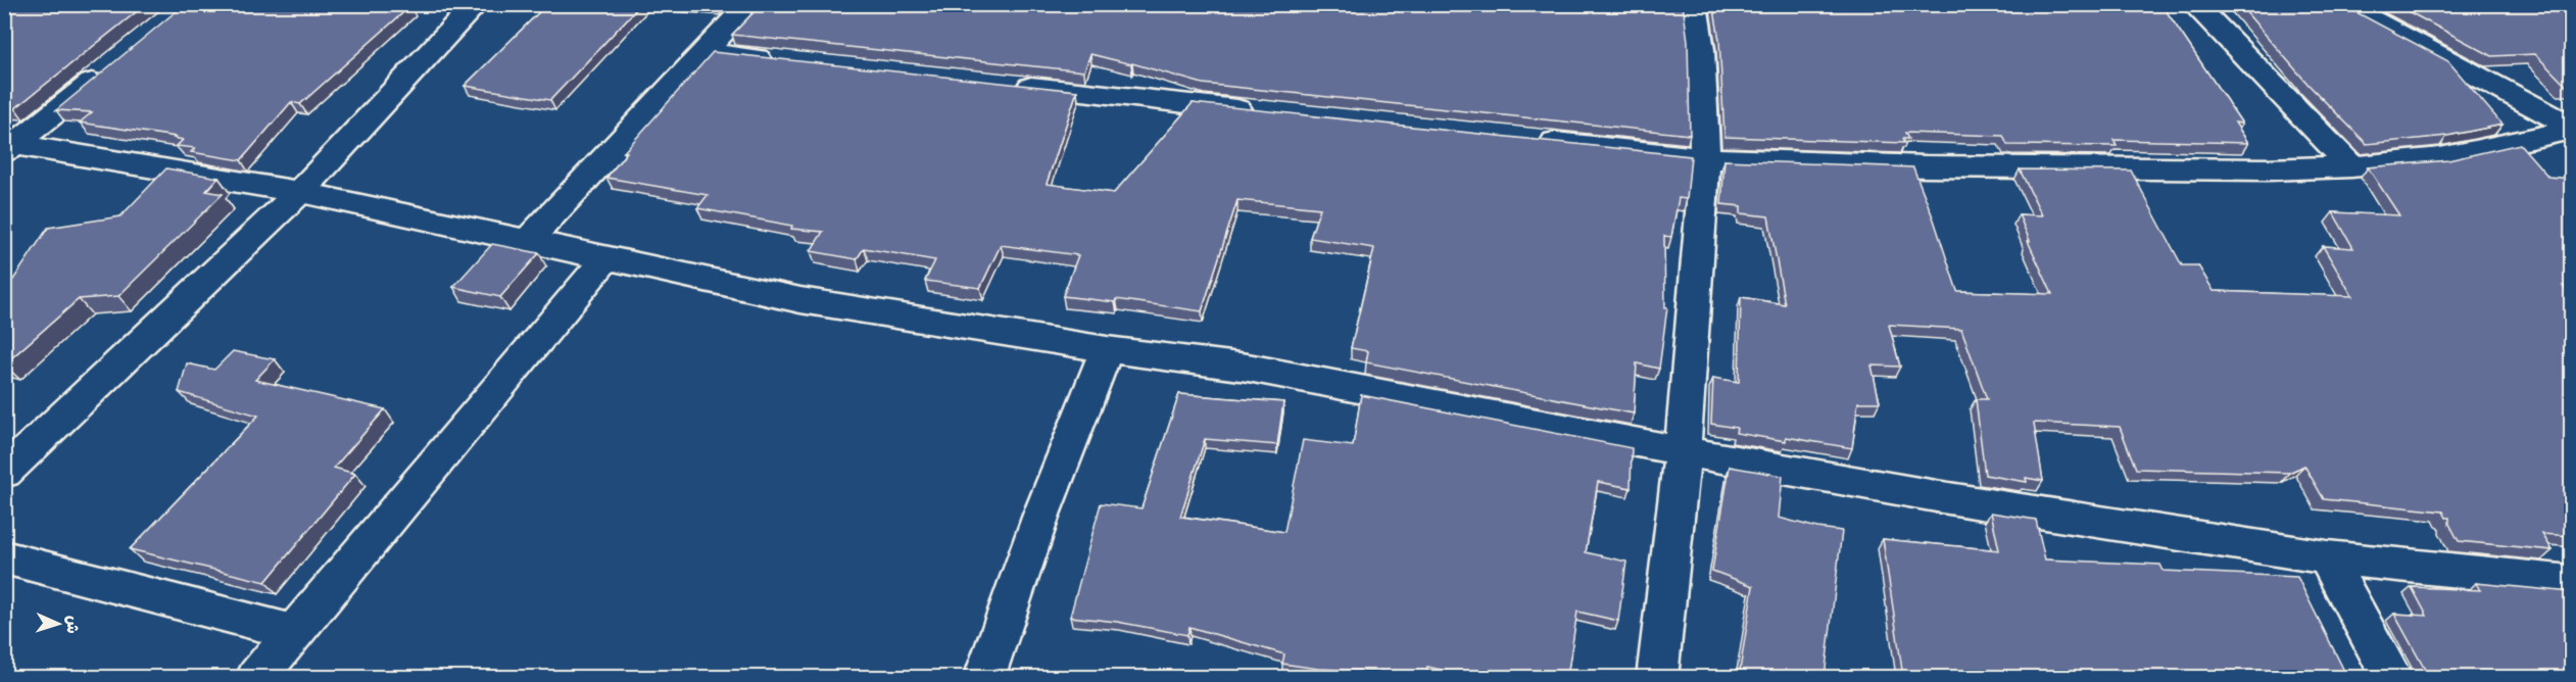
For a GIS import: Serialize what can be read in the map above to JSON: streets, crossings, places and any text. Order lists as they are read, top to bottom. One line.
{"north":"right"}
